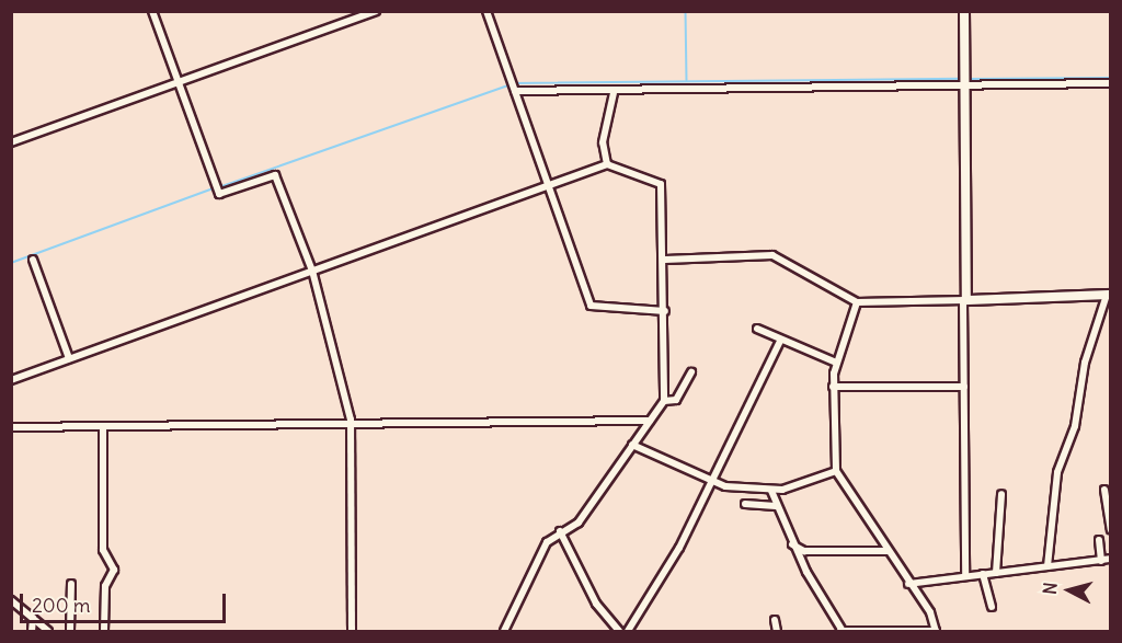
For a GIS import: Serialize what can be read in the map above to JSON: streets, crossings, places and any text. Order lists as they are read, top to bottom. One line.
{"scale_bar":"200 m","north":"left"}
